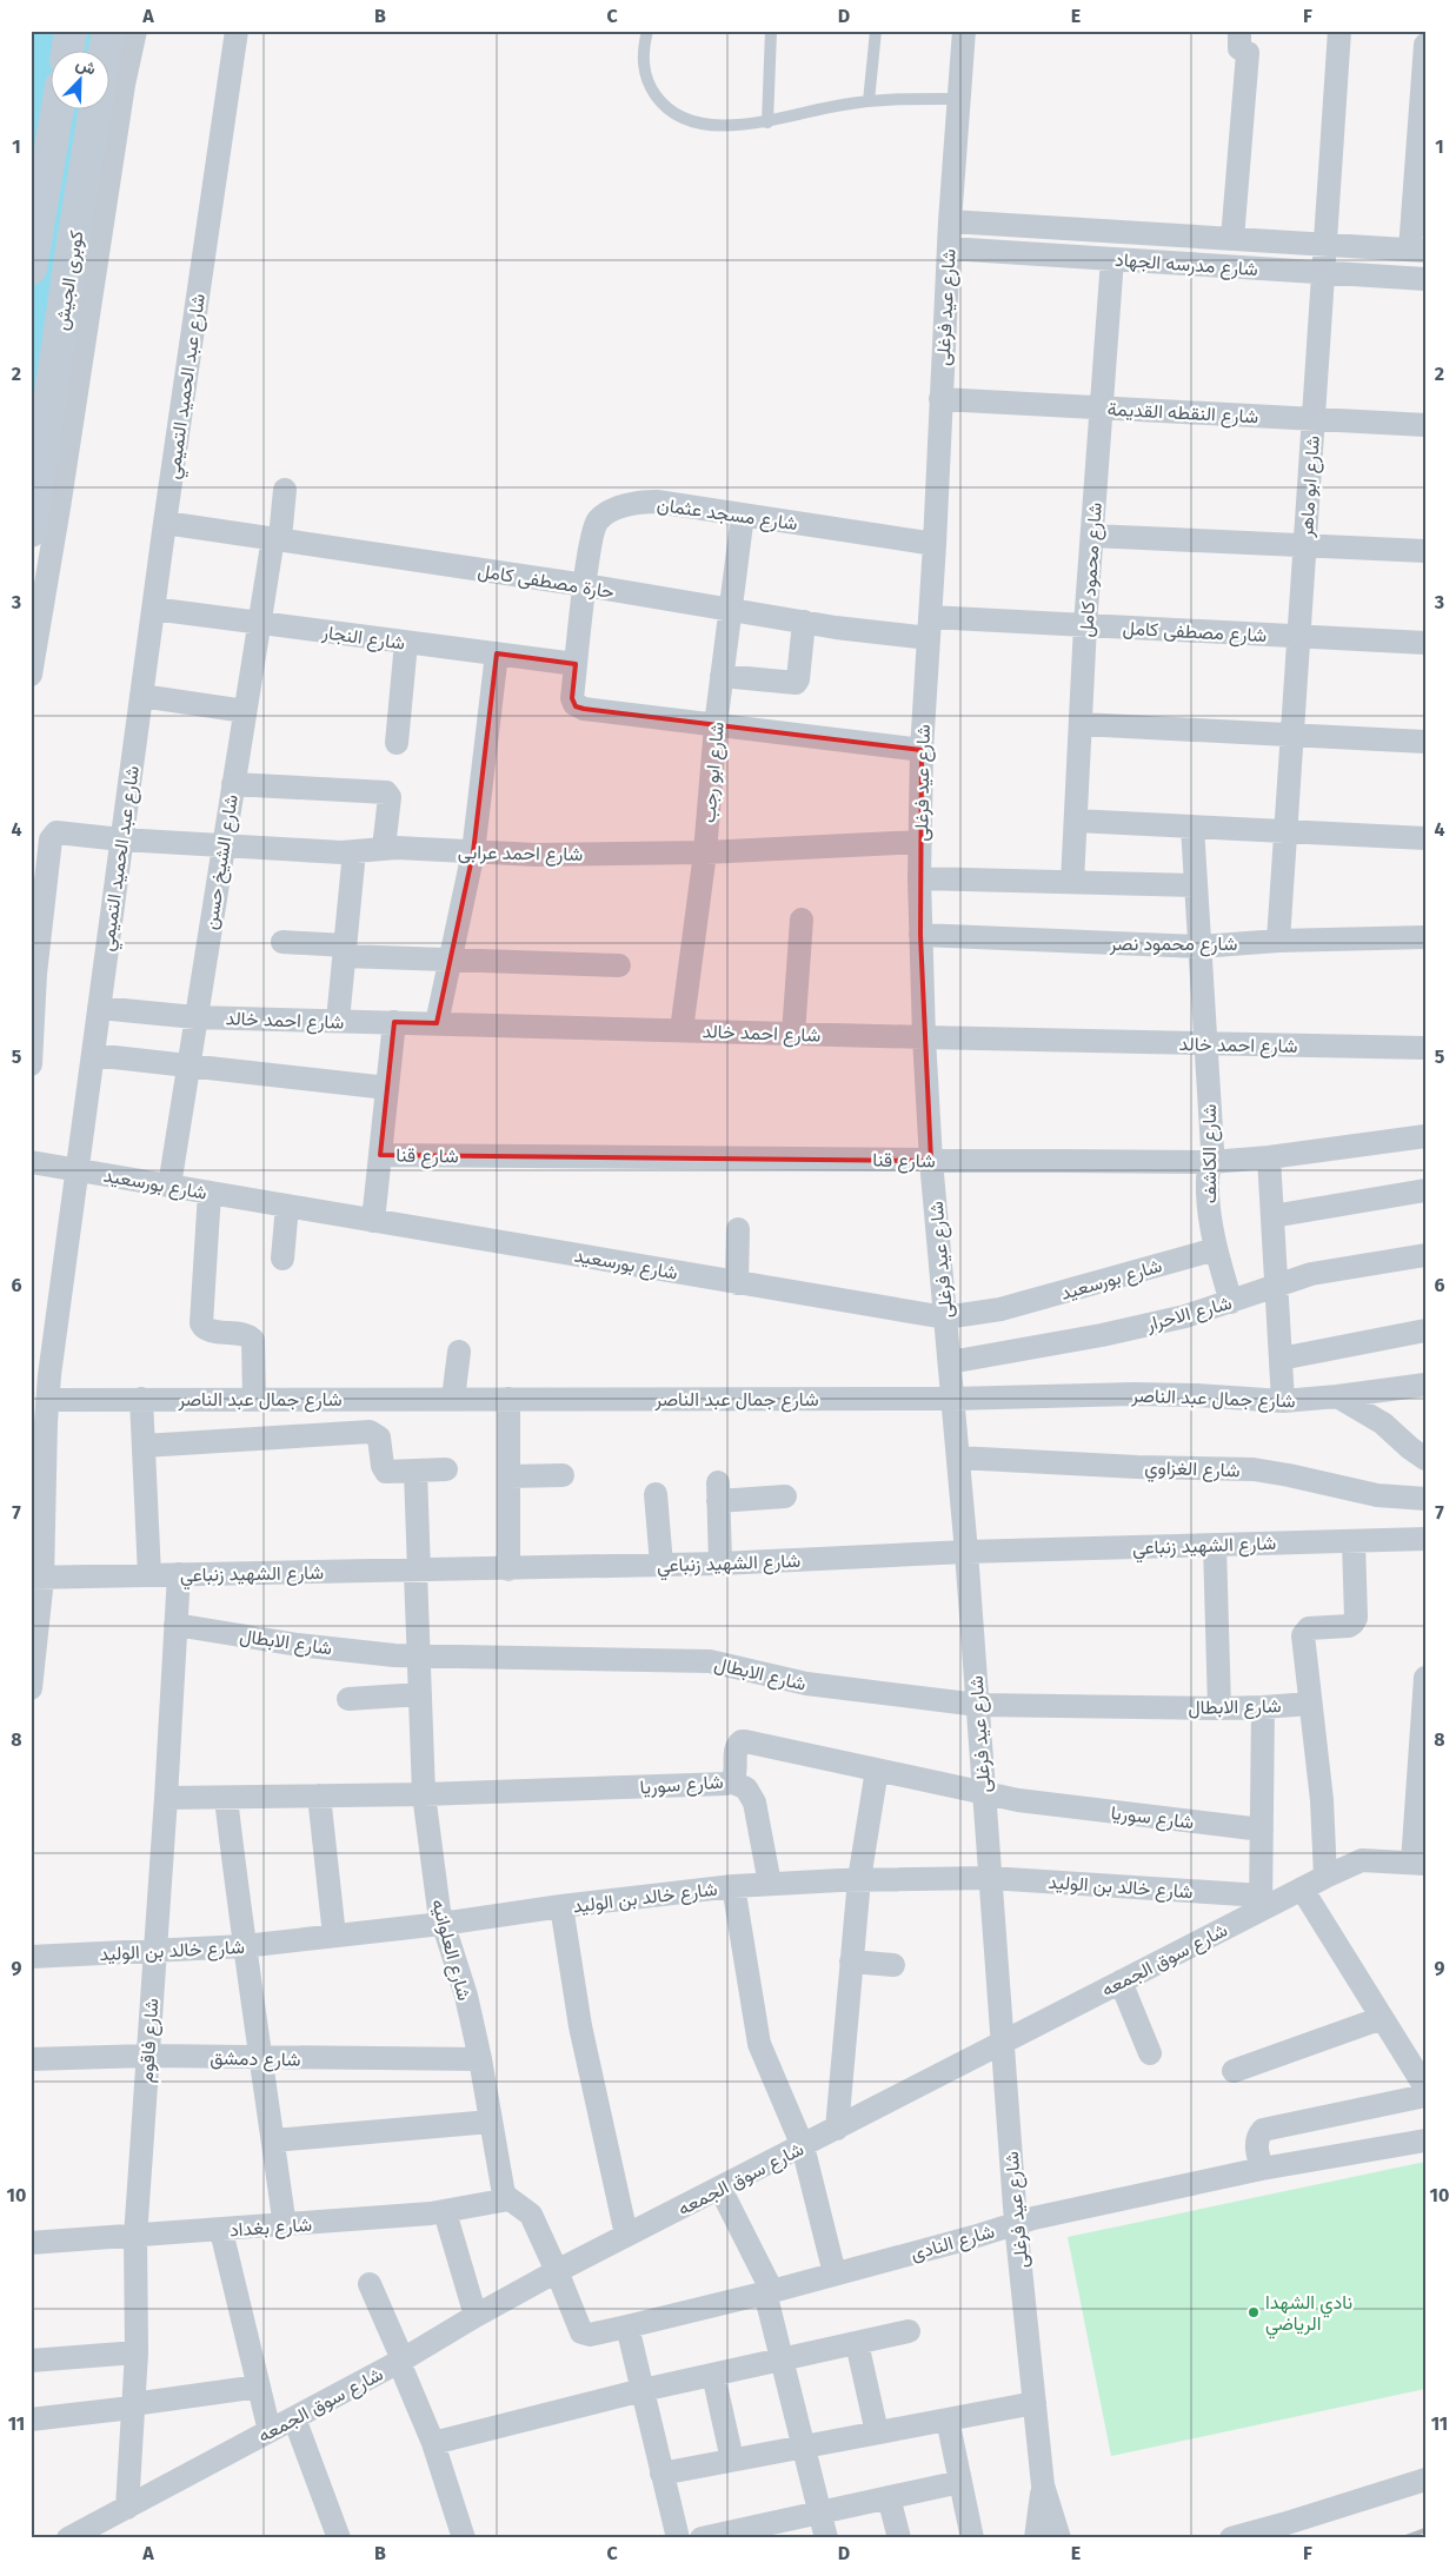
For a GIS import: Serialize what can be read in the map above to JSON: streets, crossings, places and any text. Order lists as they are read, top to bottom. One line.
{"streets":{"main road":["كوبرى الجيش"],"street":["شارع مدرسه الجهاد","شارع عيد فرغلى","شارع عبد الحميد التميمي","شارع النقطه القديمة","شارع ابو ماهر","شارع مسجد عثمان","شارع محمود كامل","حارة مصطفى كامل","شارع مصطفى كامل","شارع النجار","شارع ابو رجب","شارع احمد عرابى","شارع الشيخ حسن","شارع محمود نصر","شارع احمد خالد","شارع الكاشف","شارع قنا","شارع بورسعيد","شارع الاحرار","شارع جمال عبد الناصر","شارع الغزاوي","شارع الشهيد زنباعي","شارع الابطال","شارع سوريا","شارع خالد بن الوليد","شارع العلوانيه","شارع سوق الجمعه","شارع فاقوم","شارع دمشق","شارع بغداد","شارع النادى"]},"crossings":[["شارع مدرسه الجهاد","شارع عيد فرغلى"],["شارع مدرسه الجهاد","شارع ابو ماهر"],["شارع مدرسه الجهاد","شارع محمود كامل"],["شارع عيد فرغلى","شارع النقطه القديمة"],["شارع عيد فرغلى","شارع مسجد عثمان"],["شارع عيد فرغلى","حارة مصطفى كامل"],["شارع عيد فرغلى","شارع مصطفى كامل"],["شارع عيد فرغلى","شارع احمد عرابى"],["شارع عيد فرغلى","شارع محمود نصر"],["شارع عيد فرغلى","شارع احمد خالد"],["شارع عيد فرغلى","شارع قنا"],["شارع عيد فرغلى","شارع بورسعيد"],["شارع عيد فرغلى","شارع الاحرار"],["شارع عيد فرغلى","شارع جمال عبد الناصر"],["شارع عيد فرغلى","شارع الغزاوي"],["شارع عيد فرغلى","شارع الشهيد زنباعي"],["شارع عيد فرغلى","شارع الابطال"],["شارع عيد فرغلى","شارع سوريا"],["شارع عيد فرغلى","شارع خالد بن الوليد"],["شارع عيد فرغلى","شارع سوق الجمعه"],["شارع عيد فرغلى","شارع النادى"],["شارع عبد الحميد التميمي","حارة مصطفى كامل"],["شارع عبد الحميد التميمي","شارع النجار"],["شارع عبد الحميد التميمي","شارع احمد عرابى"],["شارع عبد الحميد التميمي","شارع احمد خالد"],["شارع عبد الحميد التميمي","شارع بورسعيد"],["شارع عبد الحميد التميمي","شارع جمال عبد الناصر"],["شارع عبد الحميد التميمي","شارع الشهيد زنباعي"],["شارع النقطه القديمة","شارع ابو ماهر"],["شارع النقطه القديمة","شارع محمود كامل"],["شارع ابو ماهر","شارع مصطفى كامل"],["شارع ابو ماهر","شارع محمود نصر"],["شارع مسجد عثمان","حارة مصطفى كامل"],["شارع مسجد عثمان","شارع النجار"],["شارع مسجد عثمان","شارع ابو رجب"],["شارع محمود كامل","شارع مصطفى كامل"],["حارة مصطفى كامل","شارع مصطفى كامل"],["حارة مصطفى كامل","شارع ابو رجب"],["حارة مصطفى كامل","شارع الشيخ حسن"],["شارع النجار","شارع الشيخ حسن"],["شارع ابو رجب","شارع احمد عرابى"],["شارع ابو رجب","شارع احمد خالد"],["شارع احمد عرابى","شارع الشيخ حسن"],["شارع الشيخ حسن","شارع احمد خالد"],["شارع الشيخ حسن","شارع بورسعيد"],["شارع محمود نصر","شارع الكاشف"],["شارع احمد خالد","شارع الكاشف"],["شارع الكاشف","شارع قنا"],["شارع الكاشف","شارع بورسعيد"],["شارع الكاشف","شارع الاحرار"],["شارع الشهيد زنباعي","شارع العلوانيه"],["شارع الشهيد زنباعي","شارع فاقوم"],["شارع الابطال","شارع العلوانيه"],["شارع الابطال","شارع فاقوم"],["شارع سوريا","شارع العلوانيه"],["شارع سوريا","شارع فاقوم"],["شارع خالد بن الوليد","شارع العلوانيه"],["شارع خالد بن الوليد","شارع سوق الجمعه"],["شارع خالد بن الوليد","شارع فاقوم"],["شارع العلوانيه","شارع دمشق"],["شارع العلوانيه","شارع بغداد"],["شارع سوق الجمعه","شارع فاقوم"],["شارع سوق الجمعه","شارع النادى"],["شارع فاقوم","شارع دمشق"],["شارع فاقوم","شارع بغداد"]],"places":["نادي الشهدا الرياضي"],"north":"top right","grid":{"columns":["A","B","C","D","E","F"],"rows":["1","2","3","4","5","6","7","8","9","10","11"]}}
